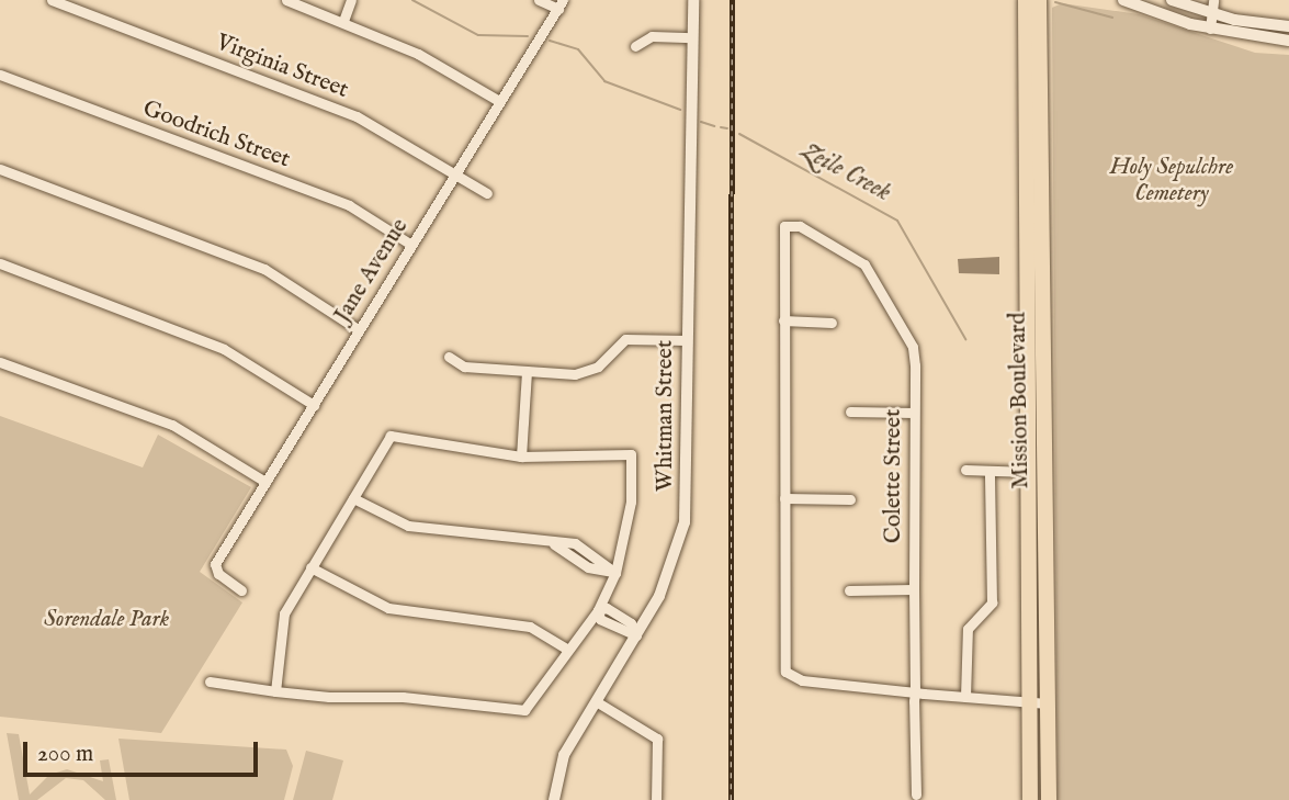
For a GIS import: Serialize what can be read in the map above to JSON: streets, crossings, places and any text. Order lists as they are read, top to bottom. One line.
{"streets":{"main road":["Mission Boulevard"],"street":["Virginia Street","Goodrich Street","Jane Avenue","Whitman Street","Colette Street"]},"crossings":[["Virginia Street","Jane Avenue"],["Goodrich Street","Jane Avenue"]],"water":["Zeile Creek"],"parks":["Holy Sepulchre Cemetery","Sorendale Park"],"scale_bar":"200 m"}
